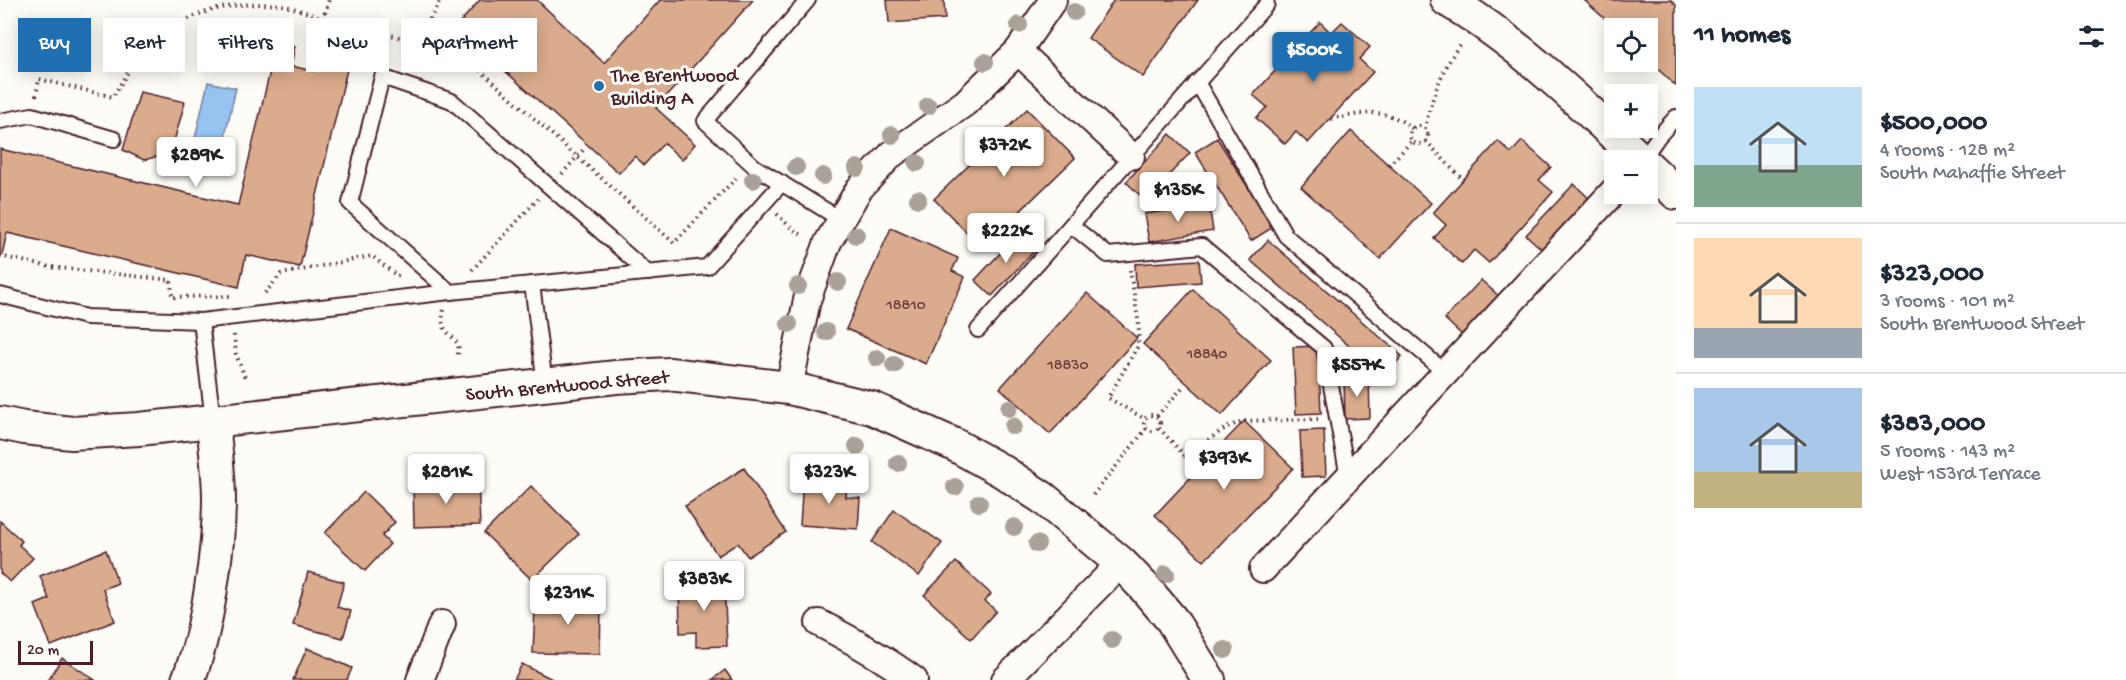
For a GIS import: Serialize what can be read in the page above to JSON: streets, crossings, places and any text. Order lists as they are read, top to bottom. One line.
{"streets":{"street":["South Brentwood Street"]},"places":["The Brentwood Building A"],"house_numbers":["18810","18840","18830"],"scale_bar":"20 m","page":{"heading":"11 homes","map_buttons":["+","−"],"chip":["Buy","Rent","Filters","New","Apartment"],"price":["$500K","$372K","$289K","$135K","$222K","$557K","$393K","$281K","$323K","$383K","$231K"],"list":[{"name":"$500,000","note":"4 rooms · 128 m² · South Mahaffie Street"},{"name":"$323,000","note":"3 rooms · 101 m² · South Brentwood Street"},{"name":"$383,000","note":"5 rooms · 143 m² · West 153rd Terrace"}],"scale":"20 m"}}
